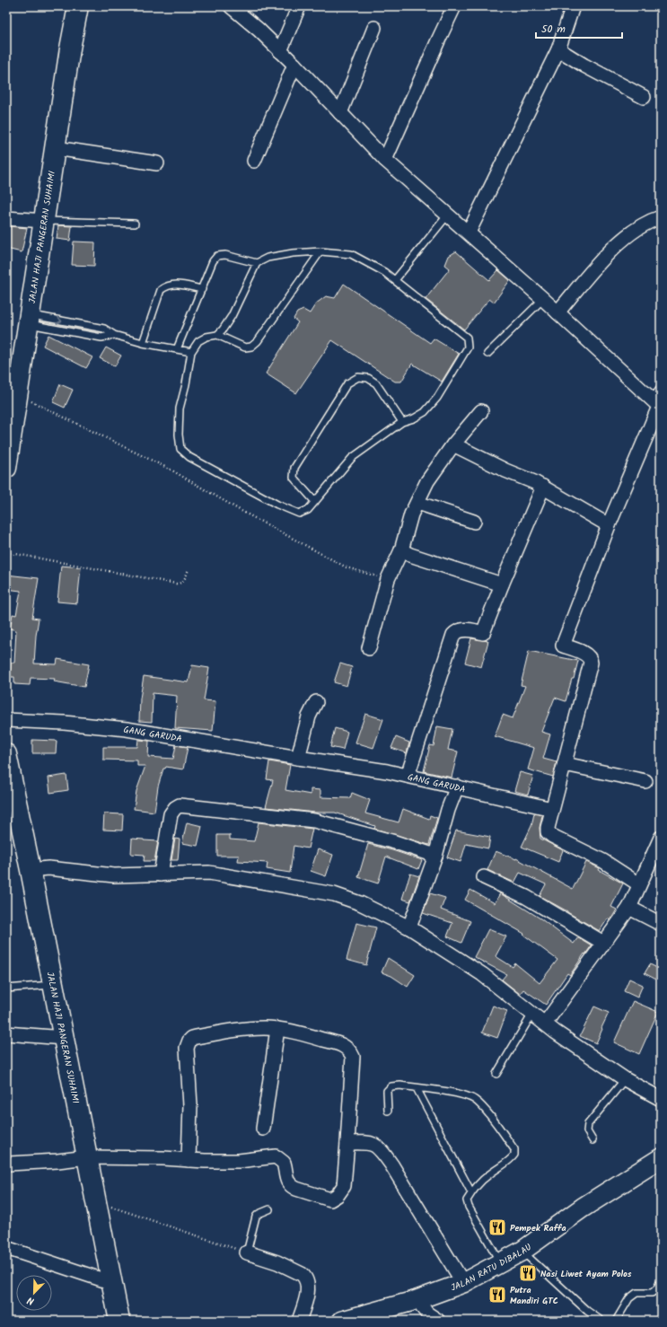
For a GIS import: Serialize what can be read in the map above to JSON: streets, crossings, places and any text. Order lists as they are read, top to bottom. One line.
{"streets":{"main road":["JALAN HAJI PANGERAN SUHAIMI","JALAN RATU DIBALAU"],"street":["GANG GARUDA"]},"places":{"restaurant":["Pempek Raffa","Nasi Liwet Ayam Polos","Putra Mandiri GTC"]},"scale_bar":"50 m","north":"bottom left"}
